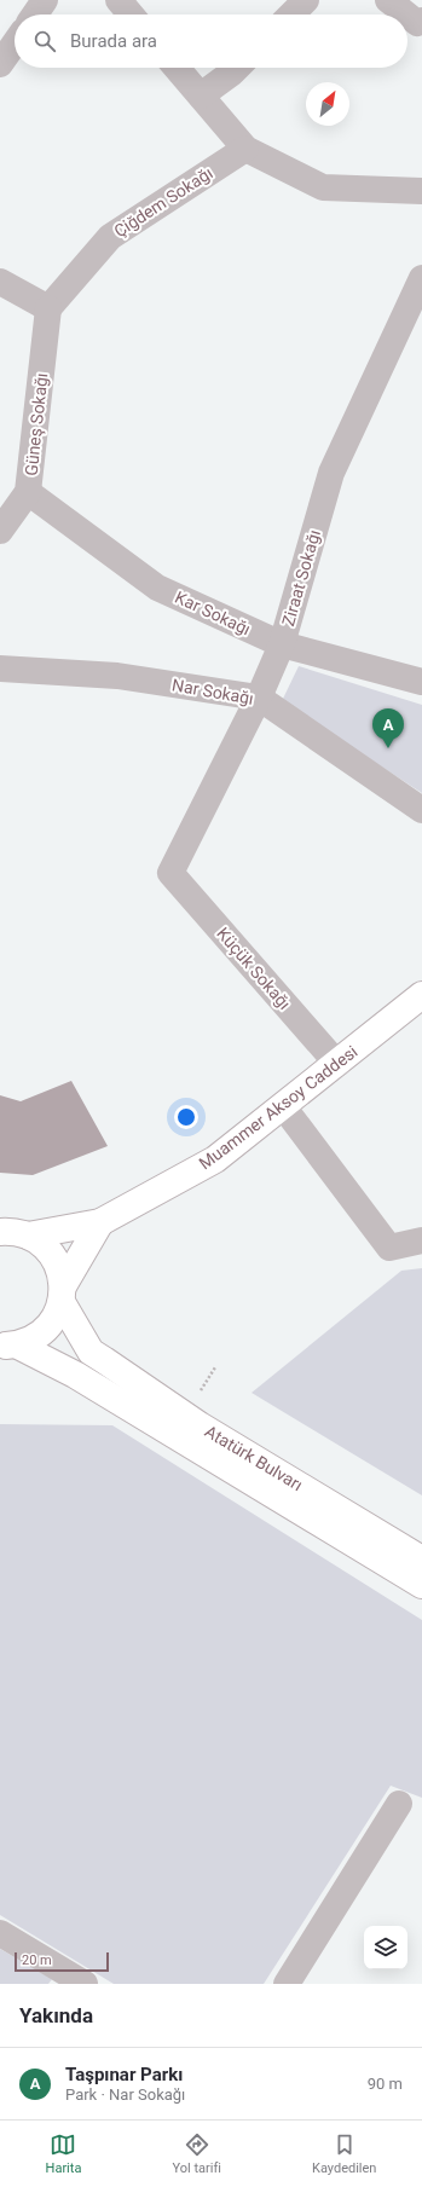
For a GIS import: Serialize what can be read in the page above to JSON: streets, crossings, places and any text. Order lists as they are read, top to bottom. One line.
{"streets":{"main road":["Muammer Aksoy Caddesi","Atatürk Bulvarı"],"street":["Çiğdem Sokağı","Güneş Sokağı","Ziraat Sokağı","Kar Sokağı","Nar Sokağı","Küçük Sokağı"]},"crossings":[["Çiğdem Sokağı","Güneş Sokağı"],["Güneş Sokağı","Kar Sokağı"],["Ziraat Sokağı","Kar Sokağı"],["Ziraat Sokağı","Nar Sokağı"],["Ziraat Sokağı","Küçük Sokağı"],["Küçük Sokağı","Muammer Aksoy Caddesi"]],"scale_bar":"20 m","north":"top right","page":{"search":"Burada ara","pins":"A","scale":"20 m","heading":"Yakında","list":[{"mark":"A","name":"Taşpınar Parkı","note":"Park · Nar Sokağı","value":"90 m"}],"nav":["Harita","Yol tarifi","Kaydedilen"]}}
